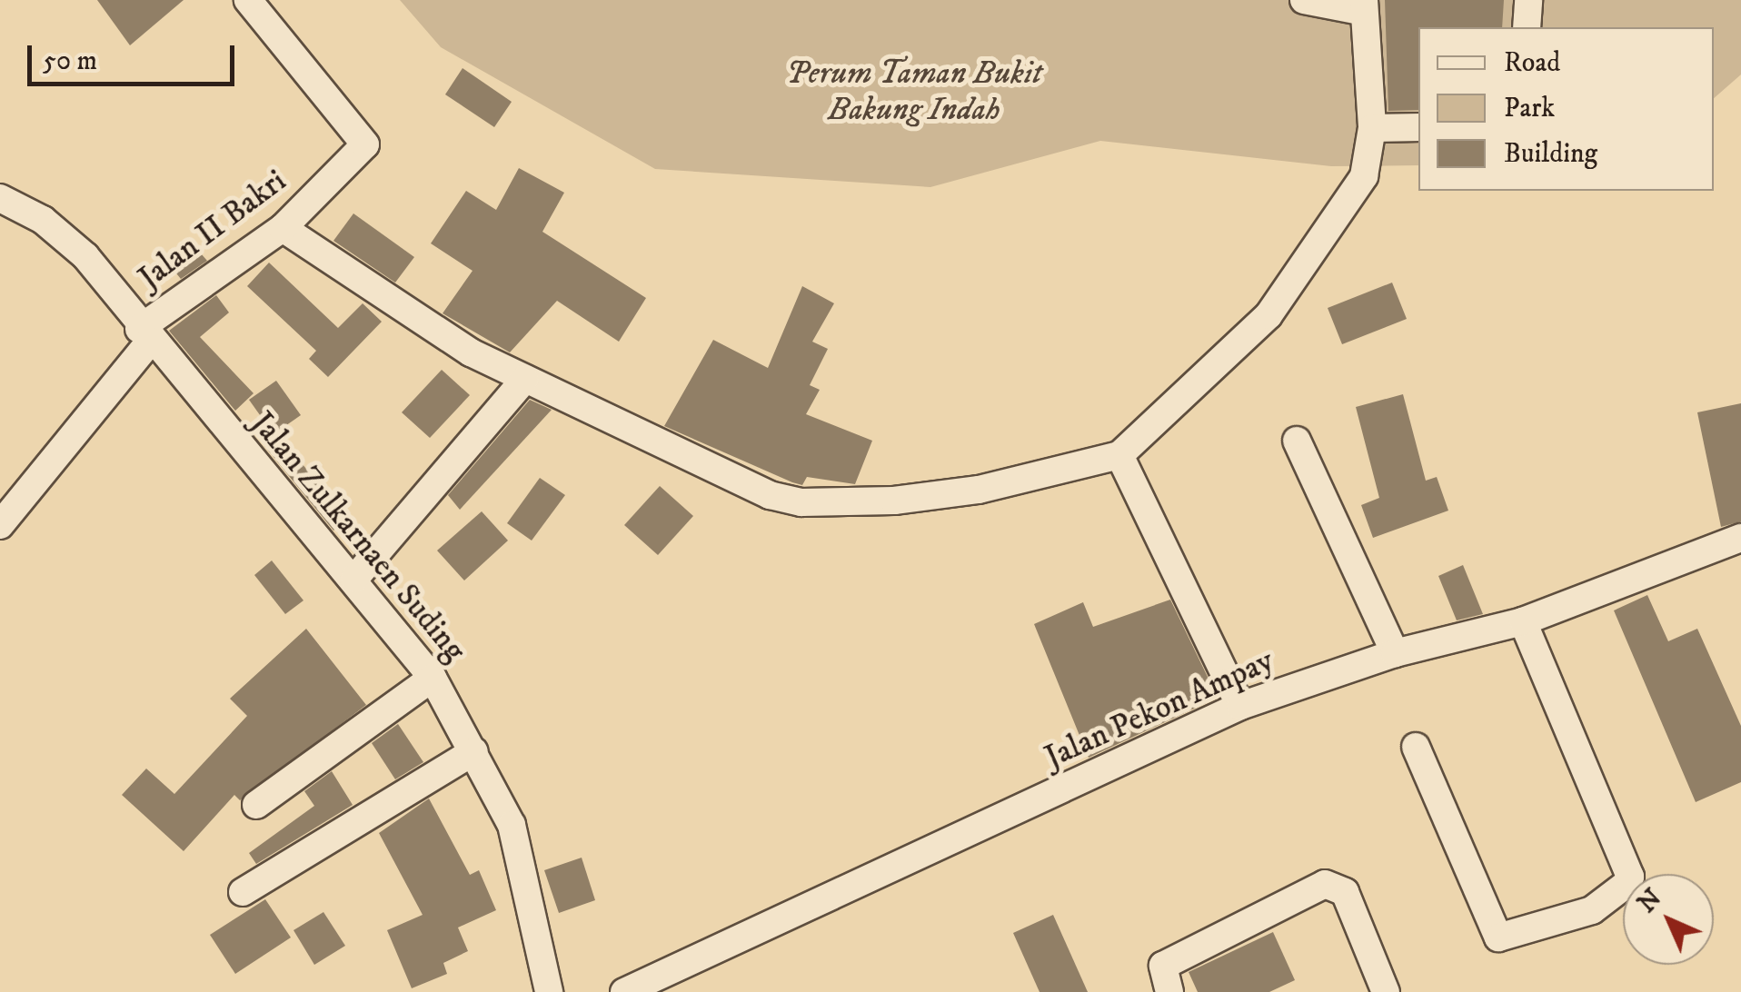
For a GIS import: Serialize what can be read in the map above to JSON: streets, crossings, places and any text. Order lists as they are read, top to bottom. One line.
{"streets":{"street":["Jalan II Bakri","Jalan Zulkarnaen Suding","Jalan Pekon Ampay"]},"crossings":[["Jalan II Bakri","Jalan Zulkarnaen Suding"]],"parks":["Perum Taman Bukit Bakung Indah"],"legend":["Road","Park","Building"],"scale_bar":"50 m","north":"top left"}
